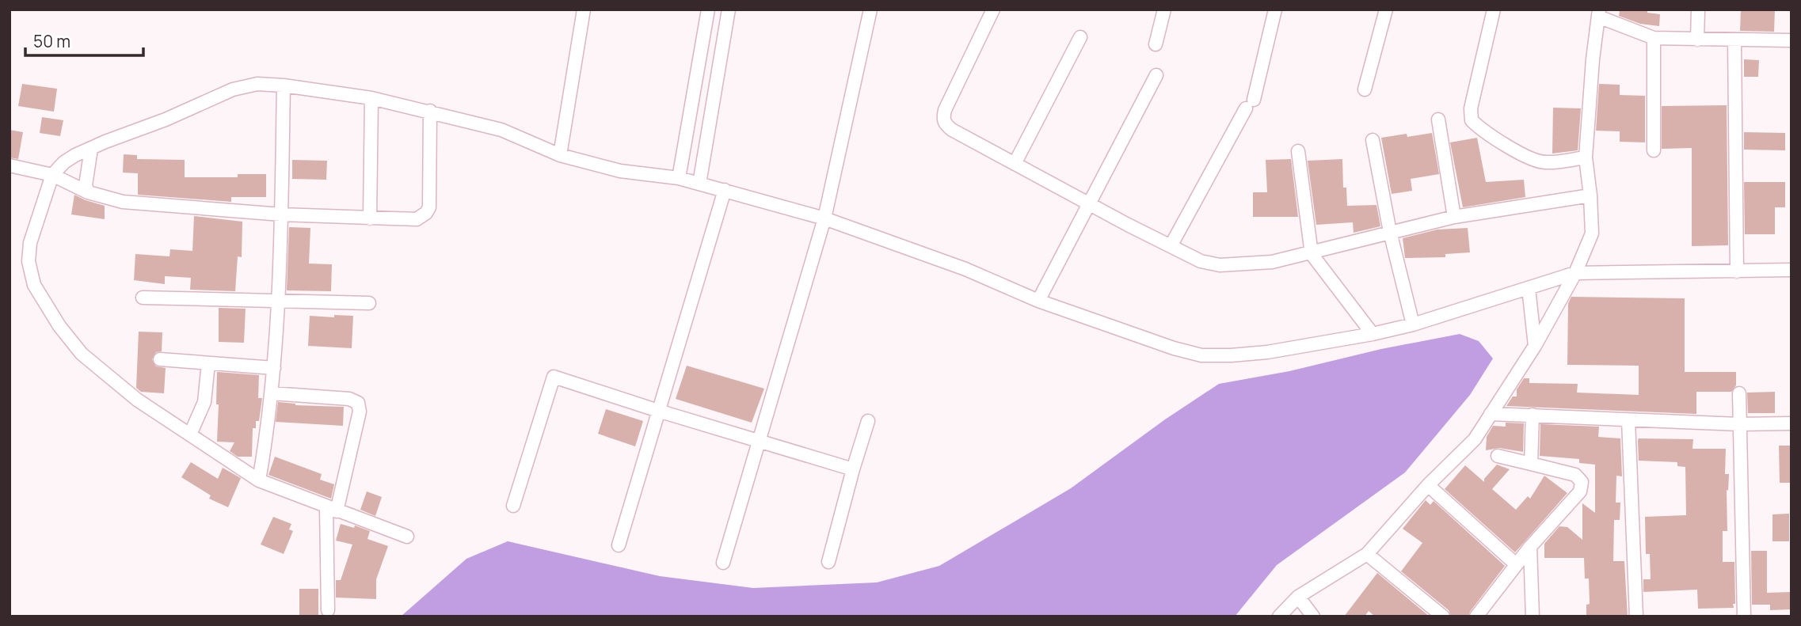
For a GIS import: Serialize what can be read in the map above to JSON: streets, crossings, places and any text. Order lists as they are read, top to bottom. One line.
{"scale_bar":"50 m"}
